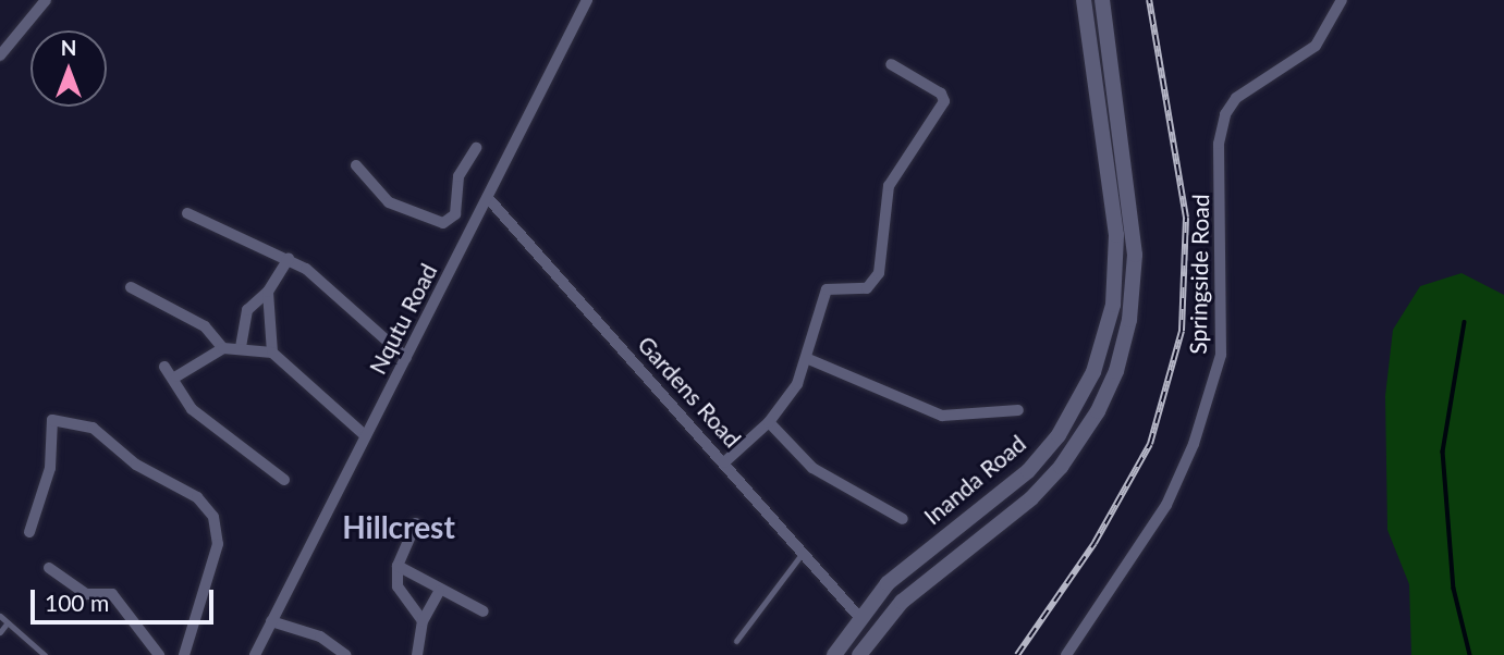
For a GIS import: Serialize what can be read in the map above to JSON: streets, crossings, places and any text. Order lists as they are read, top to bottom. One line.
{"streets":{"main road":["Inanda Road"],"street":["Springside Road","Nqutu Road","Gardens Road"]},"crossings":[["Nqutu Road","Gardens Road"],["Gardens Road","Inanda Road"]],"districts":["Hillcrest"],"scale_bar":"100 m","north":"top"}
